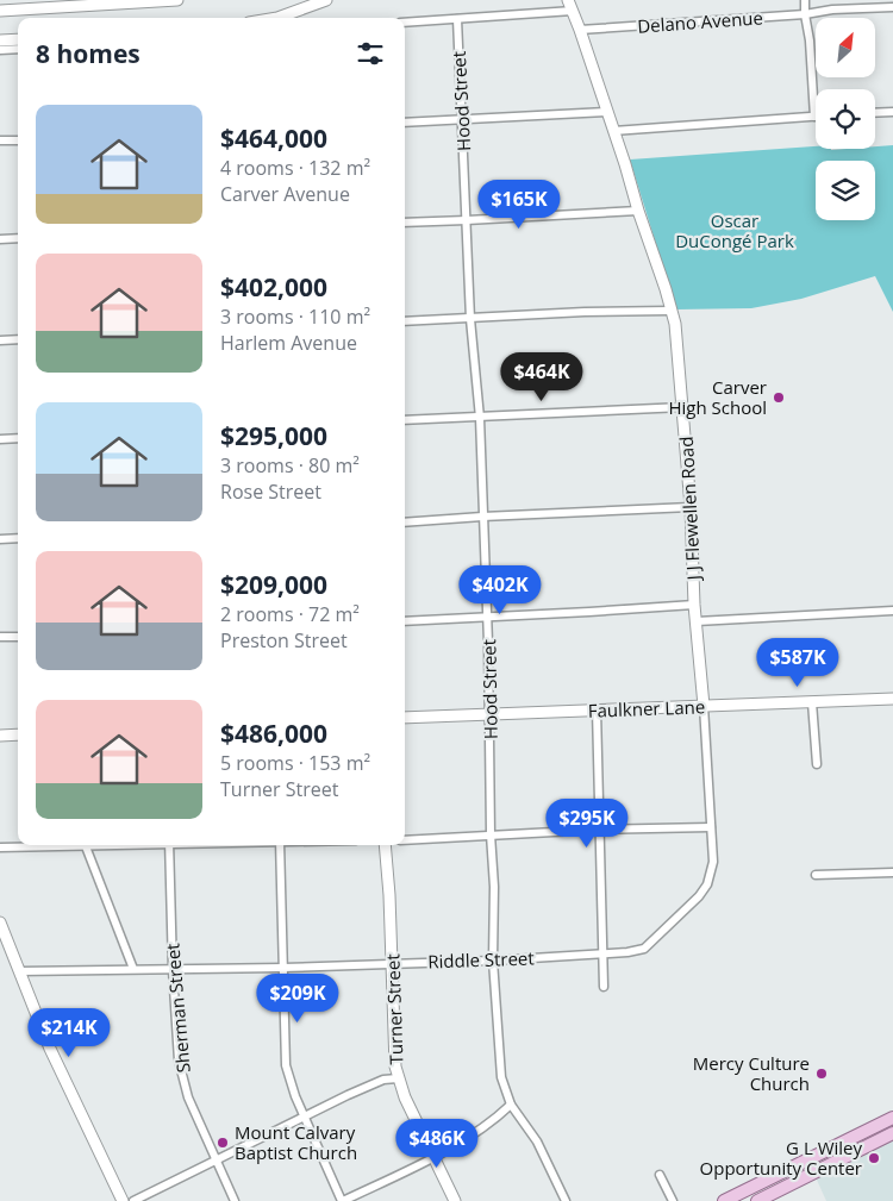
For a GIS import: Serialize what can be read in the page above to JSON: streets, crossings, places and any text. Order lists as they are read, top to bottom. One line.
{"streets":{"street":["Delano Avenue","Hood Street","J J Flewellen Road","Faulkner Lane","Riddle Street","Sherman Street","Turner Street"]},"crossings":[["Delano Avenue","J J Flewellen Road"],["Hood Street","Faulkner Lane"],["Hood Street","Riddle Street"],["J J Flewellen Road","Faulkner Lane"],["J J Flewellen Road","Riddle Street"],["Riddle Street","Sherman Street"],["Riddle Street","Turner Street"]],"parks":["Oscar DuCongé Park"],"places":["Carver High School","Mercy Culture Church","Mount Calvary Baptist Church","G L Wiley Opportunity Center"],"north":"top right","page":{"heading":"8 homes","list":[{"name":"$464,000","note":"4 rooms · 132 m² · Carver Avenue"},{"name":"$402,000","note":"3 rooms · 110 m² · Harlem Avenue"},{"name":"$295,000","note":"3 rooms · 80 m² · Rose Street"},{"name":"$209,000","note":"2 rooms · 72 m² · Preston Street"},{"name":"$486,000","note":"5 rooms · 153 m² · Turner Street"}],"price":["$165K","$464K","$402K","$587K","$295K","$209K","$214K","$486K"]}}
